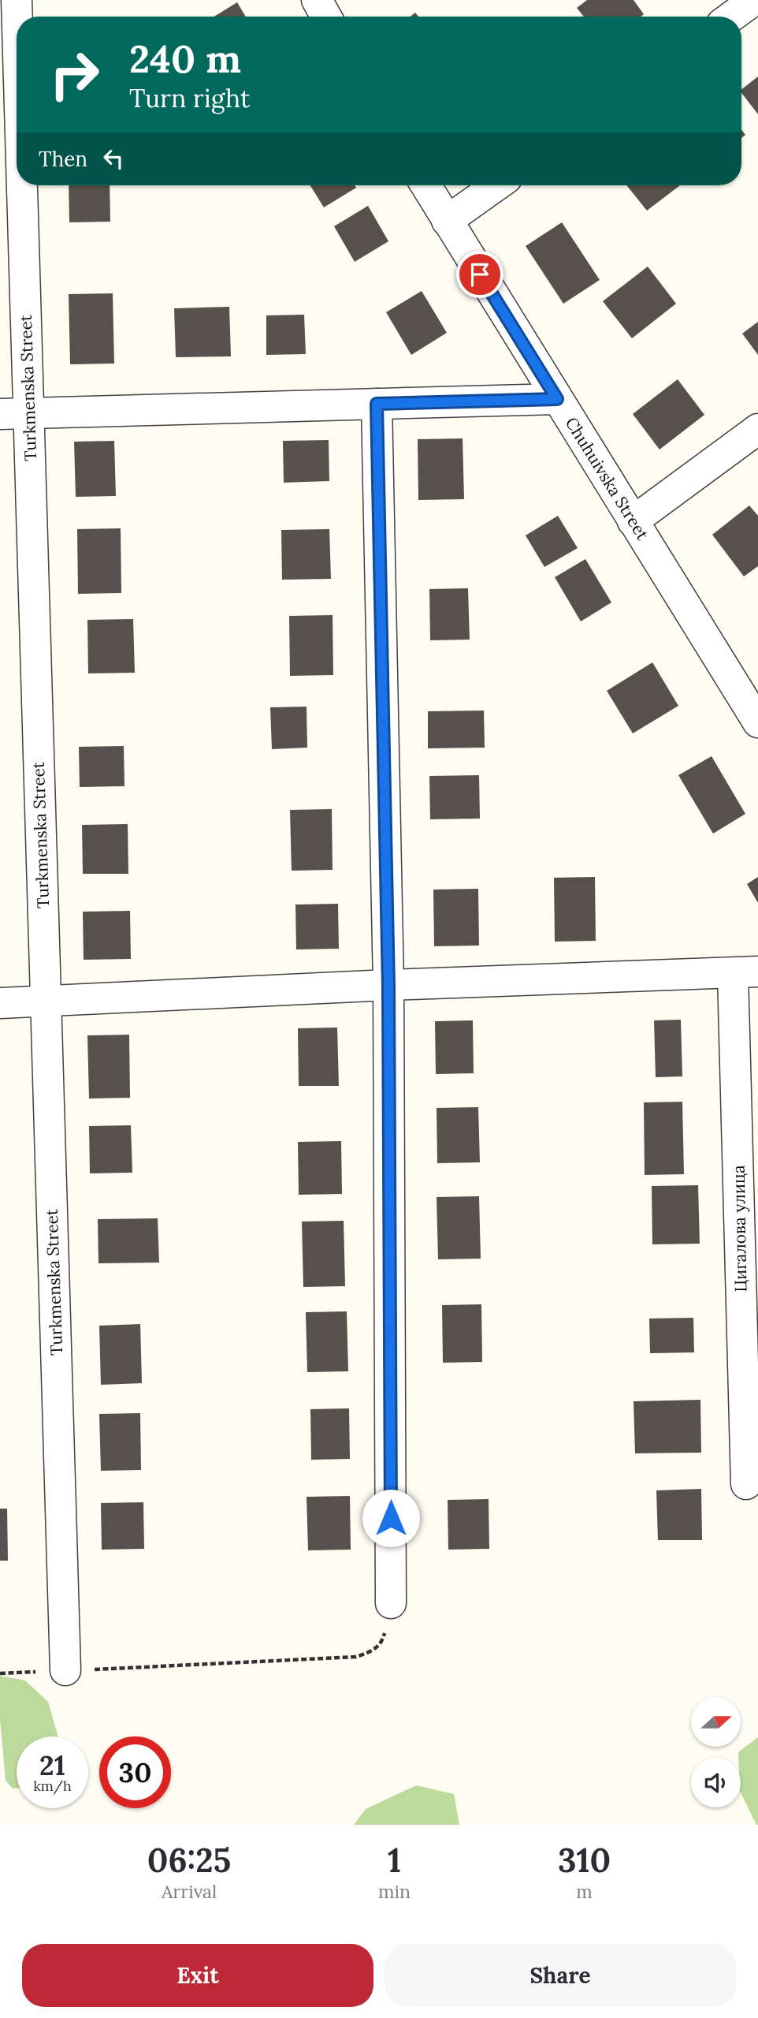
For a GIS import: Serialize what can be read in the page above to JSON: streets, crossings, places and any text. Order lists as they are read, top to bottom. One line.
{"streets":{"street":["Turkmenska Street","Chuhuivska Street","Цигалова улица"]},"north":"right","page":{"turn":["240 m","Turn right"],"then":"Then","speed":"21 km/h","limit":"30","eta":["06:25","Arrival","1","min","310","m"],"buttons":["Exit","Share"]}}
